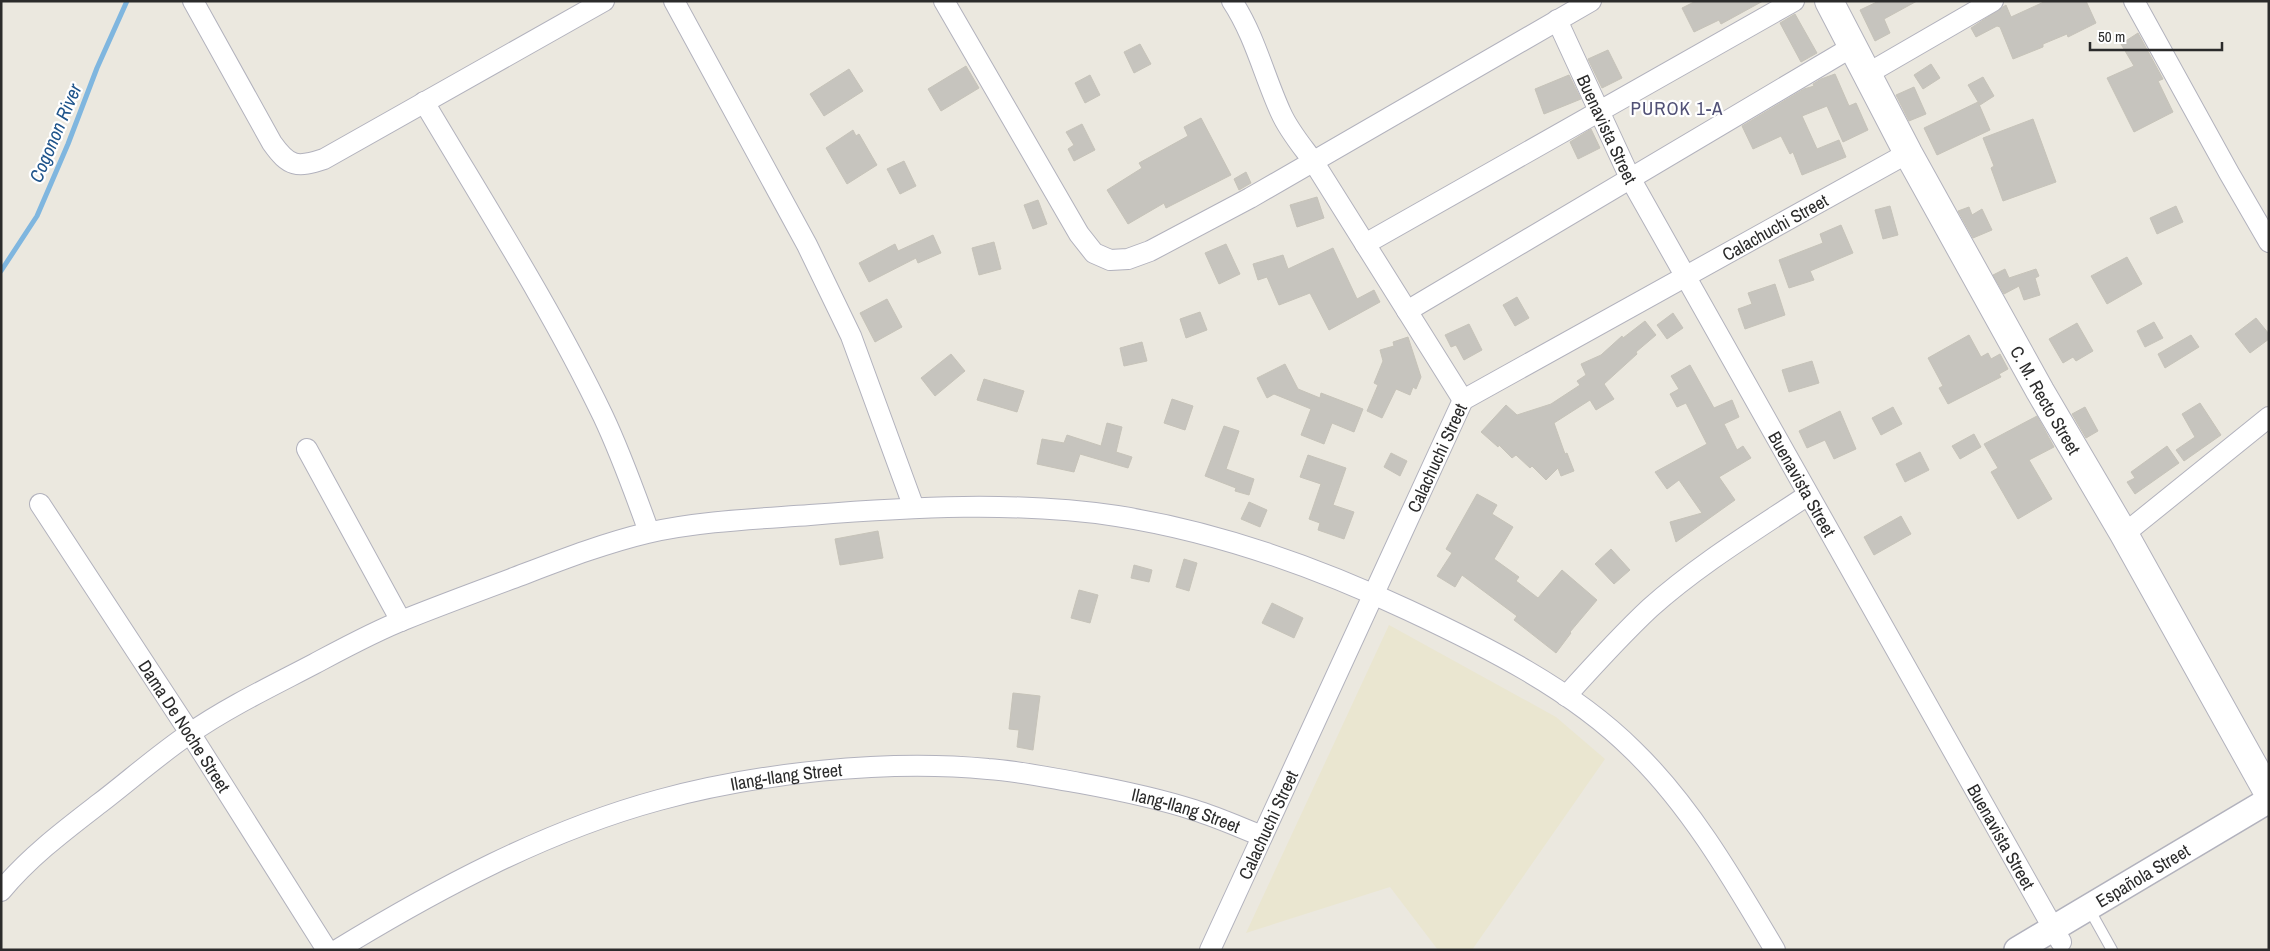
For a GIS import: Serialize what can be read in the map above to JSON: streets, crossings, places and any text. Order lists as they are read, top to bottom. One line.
{"streets":{"main road":["C. M. Recto Street"],"street":["Buenavista Street","Calachuchi Street","Dama De Noche Street","Ilang-Ilang Street","Española Street"]},"crossings":[["Buenavista Street","Calachuchi Street"],["Buenavista Street","Española Street"],["Calachuchi Street","C. M. Recto Street"],["Calachuchi Street","Ilang-Ilang Street"]],"districts":["PUROK 1-A"],"water":["Cogonon River"],"scale_bar":"50 m"}
